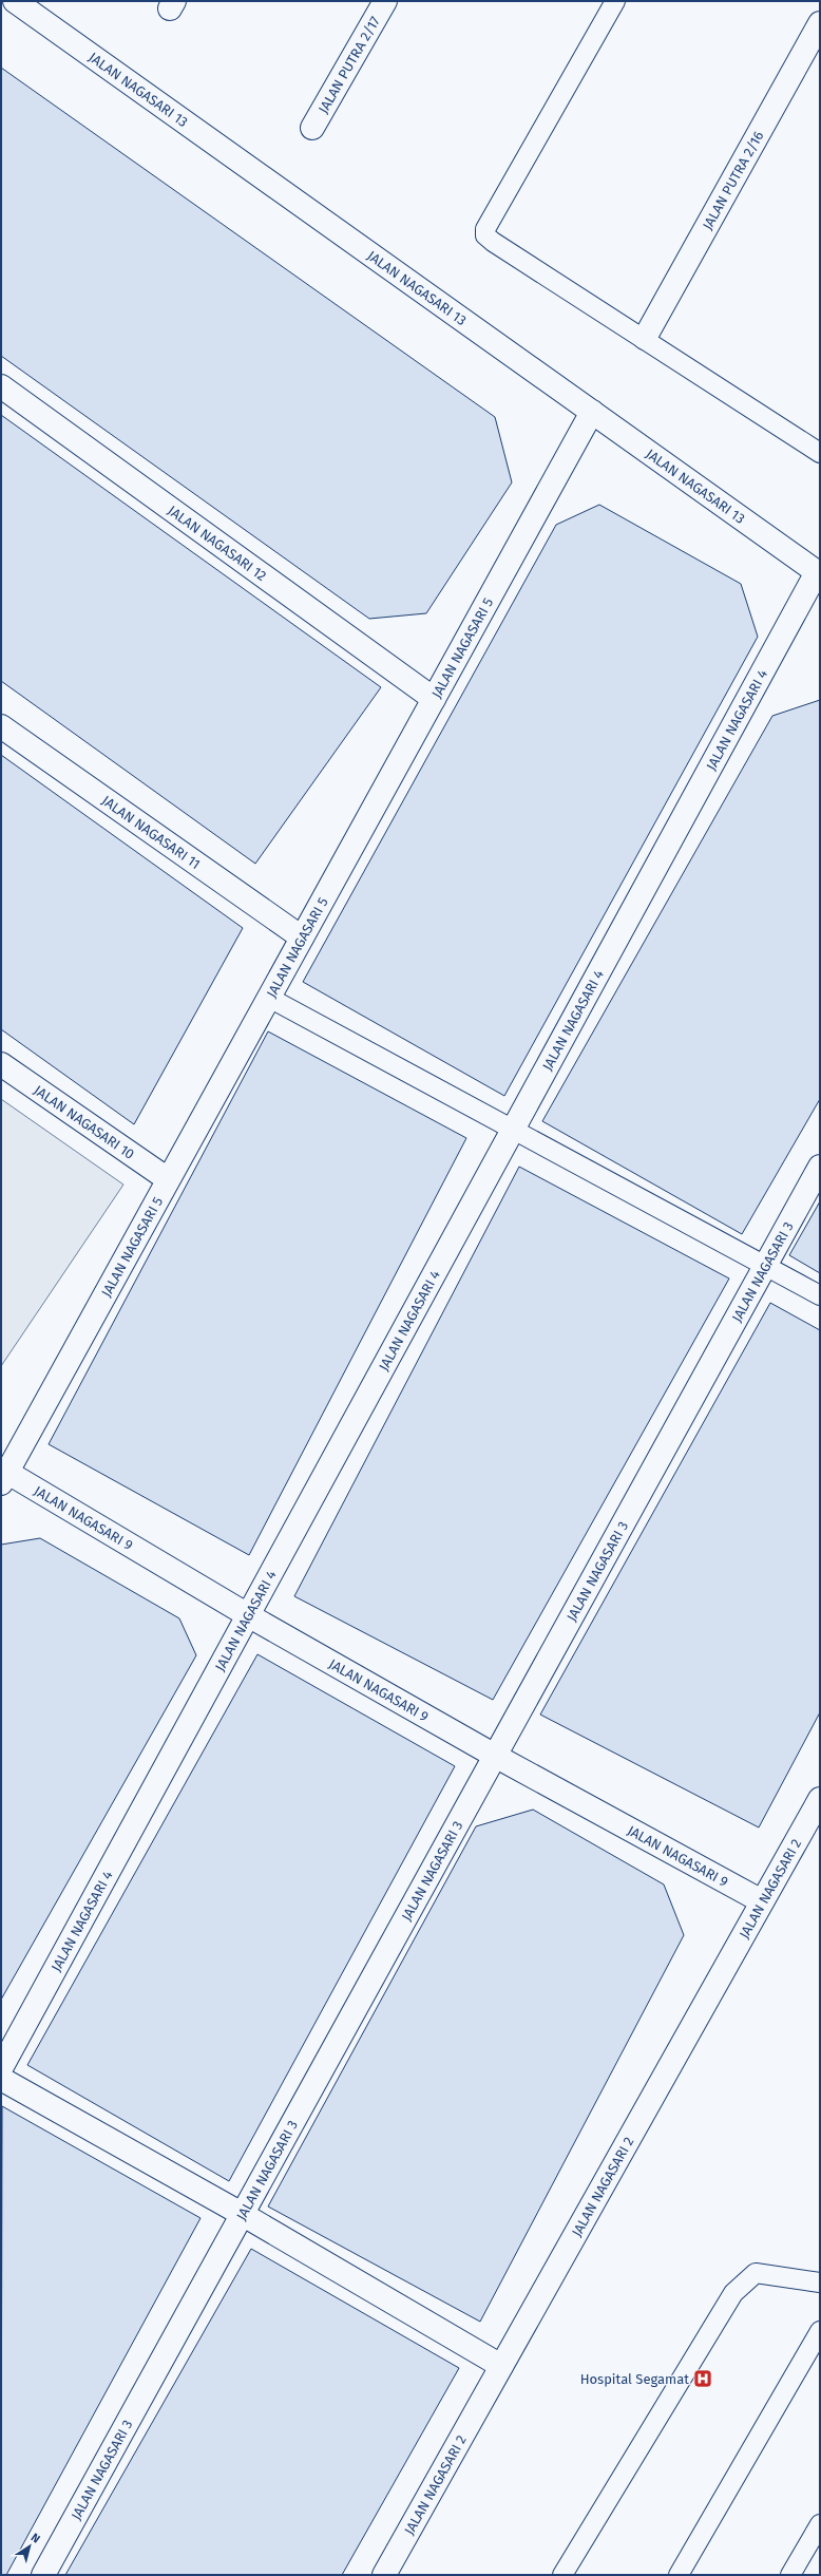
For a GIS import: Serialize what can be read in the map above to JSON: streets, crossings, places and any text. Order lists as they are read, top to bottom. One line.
{"streets":{"street":["JALAN PUTRA 2/17","JALAN NAGASARI 13","JALAN PUTRA 2/16","JALAN NAGASARI 12","JALAN NAGASARI 5","JALAN NAGASARI 4","JALAN NAGASARI 11","JALAN NAGASARI 10","JALAN NAGASARI 3","JALAN NAGASARI 9","JALAN NAGASARI 2"]},"crossings":[["JALAN NAGASARI 13","JALAN NAGASARI 5"],["JALAN NAGASARI 13","JALAN NAGASARI 4"],["JALAN NAGASARI 12","JALAN NAGASARI 5"],["JALAN NAGASARI 5","JALAN NAGASARI 11"],["JALAN NAGASARI 5","JALAN NAGASARI 10"],["JALAN NAGASARI 5","JALAN NAGASARI 9"],["JALAN NAGASARI 4","JALAN NAGASARI 9"],["JALAN NAGASARI 3","JALAN NAGASARI 9"],["JALAN NAGASARI 9","JALAN NAGASARI 2"]],"places":{"hospital":["Hospital Segamat"]},"north":"top right"}
